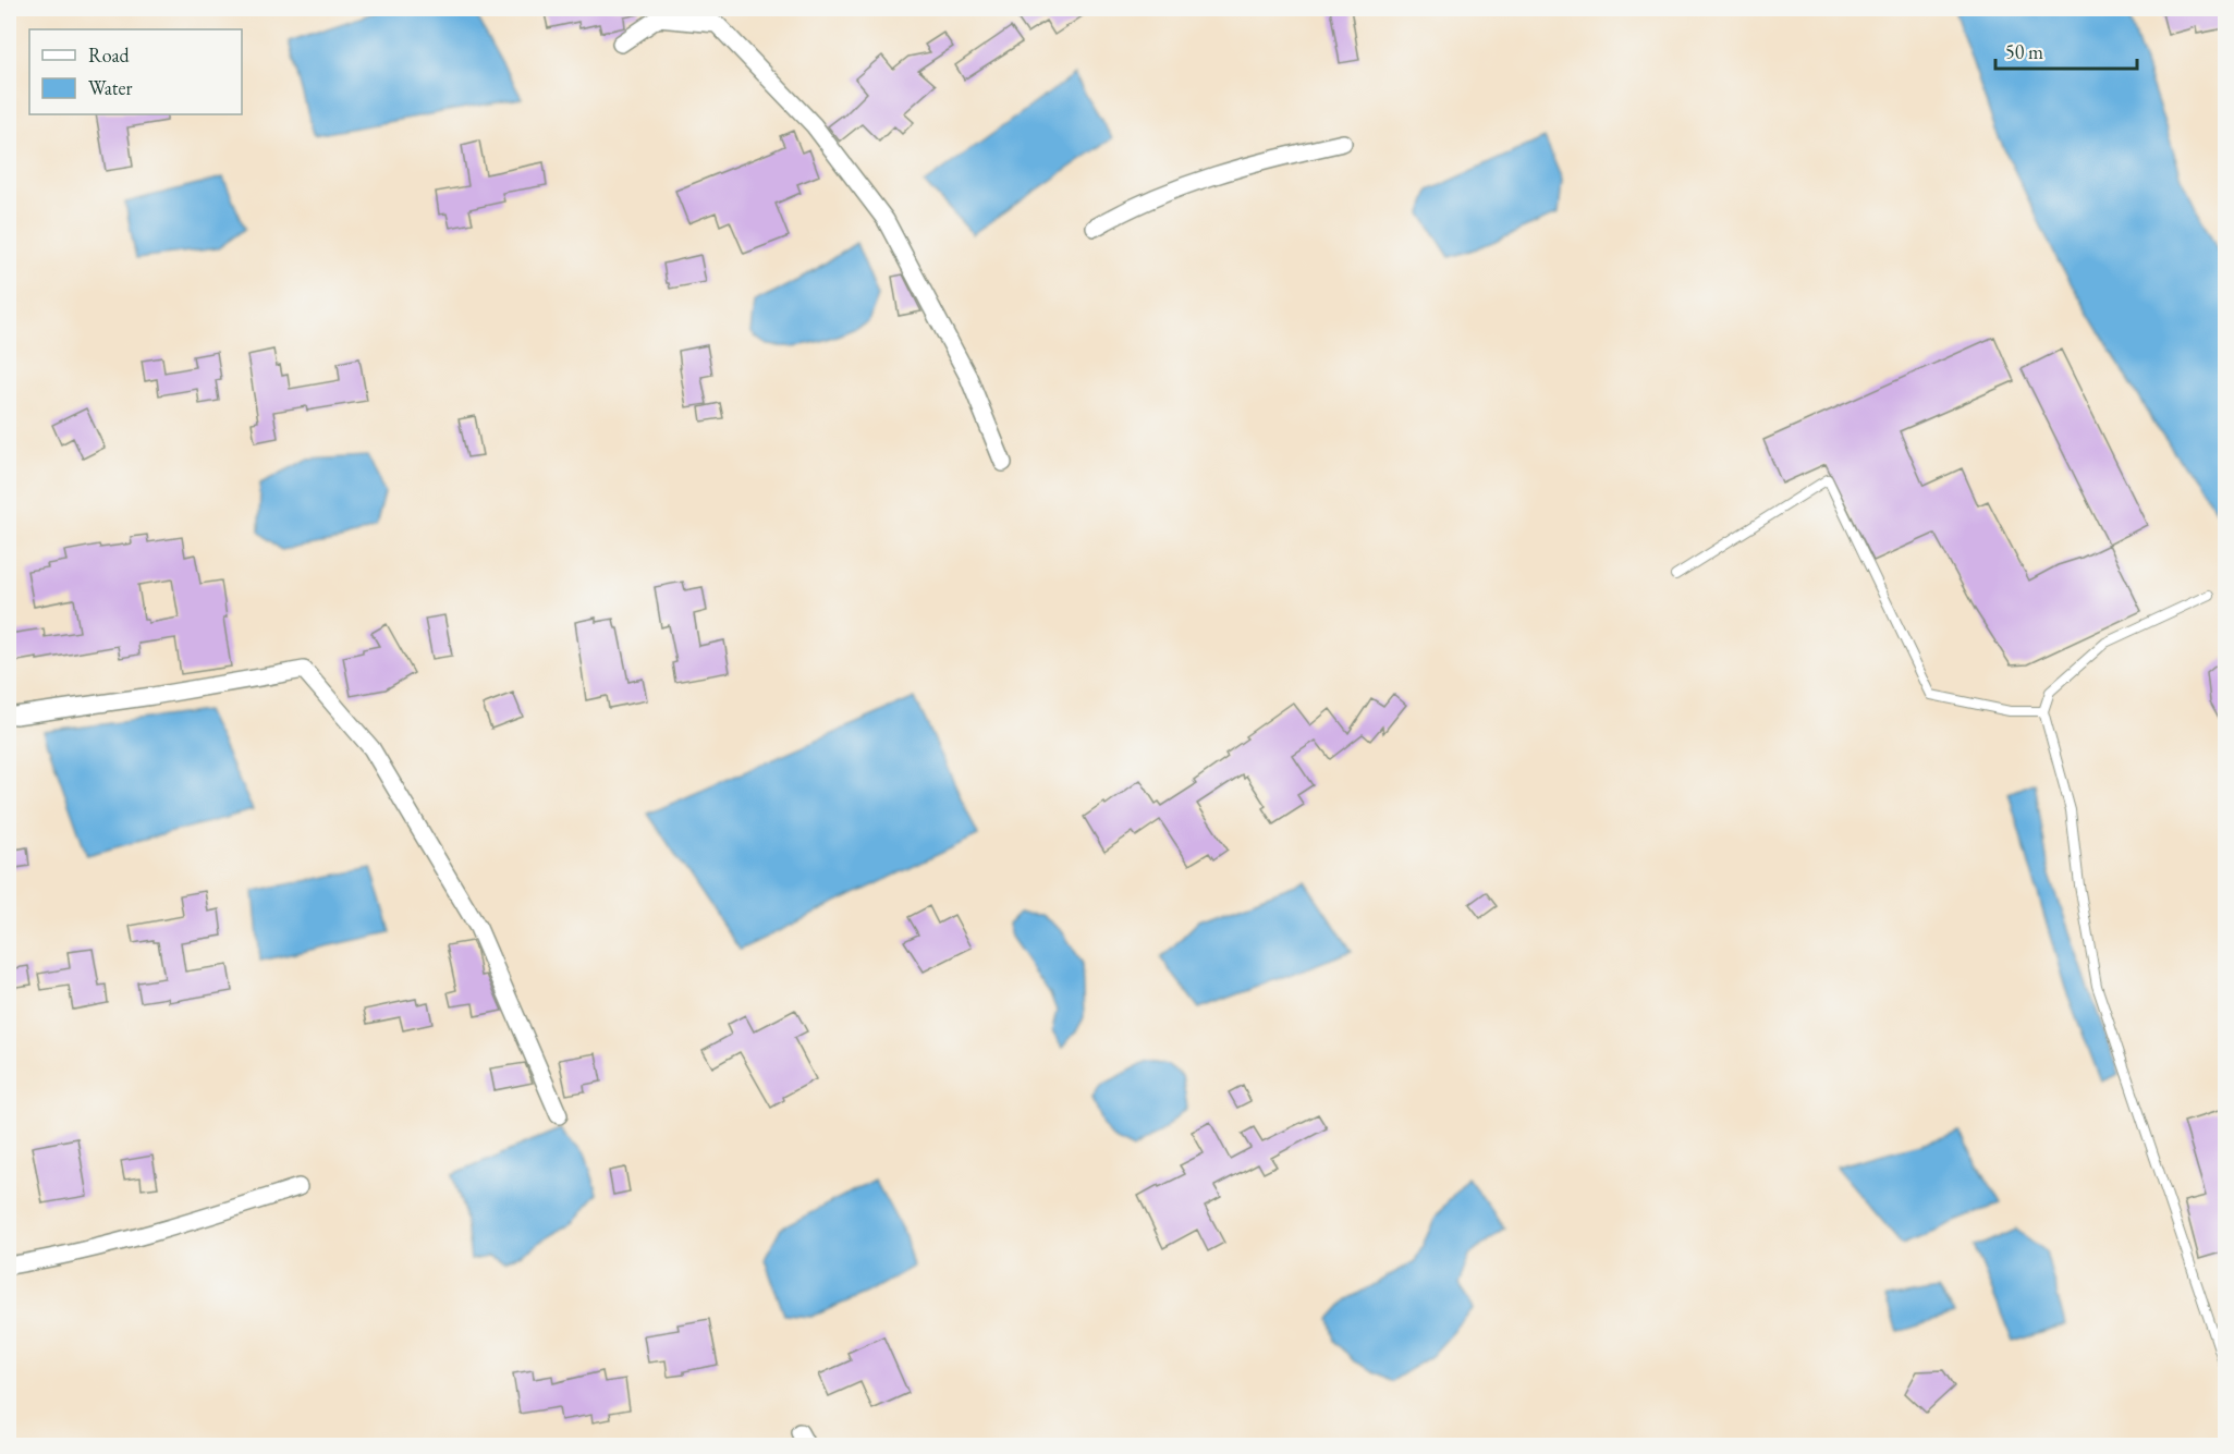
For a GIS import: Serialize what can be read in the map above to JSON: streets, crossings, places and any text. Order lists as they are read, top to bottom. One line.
{"legend":["Road","Water"],"scale_bar":"50 m"}
